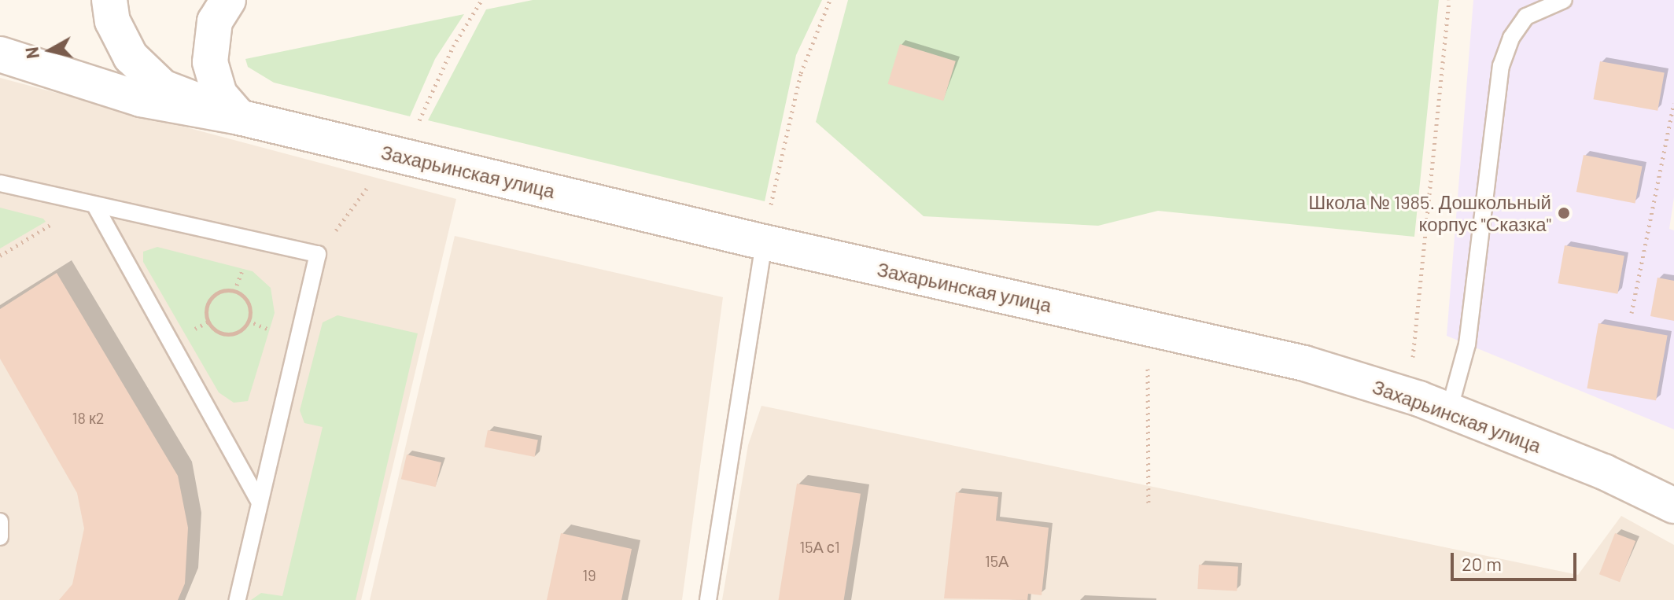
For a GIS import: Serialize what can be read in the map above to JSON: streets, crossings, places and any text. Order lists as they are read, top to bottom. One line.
{"streets":{"street":["Захарьинская улица"]},"places":["Школа № 1985. Дошкольный корпус \"Сказка\""],"house_numbers":["18 к2","15А с1","15А","19"],"scale_bar":"20 m","north":"left"}
